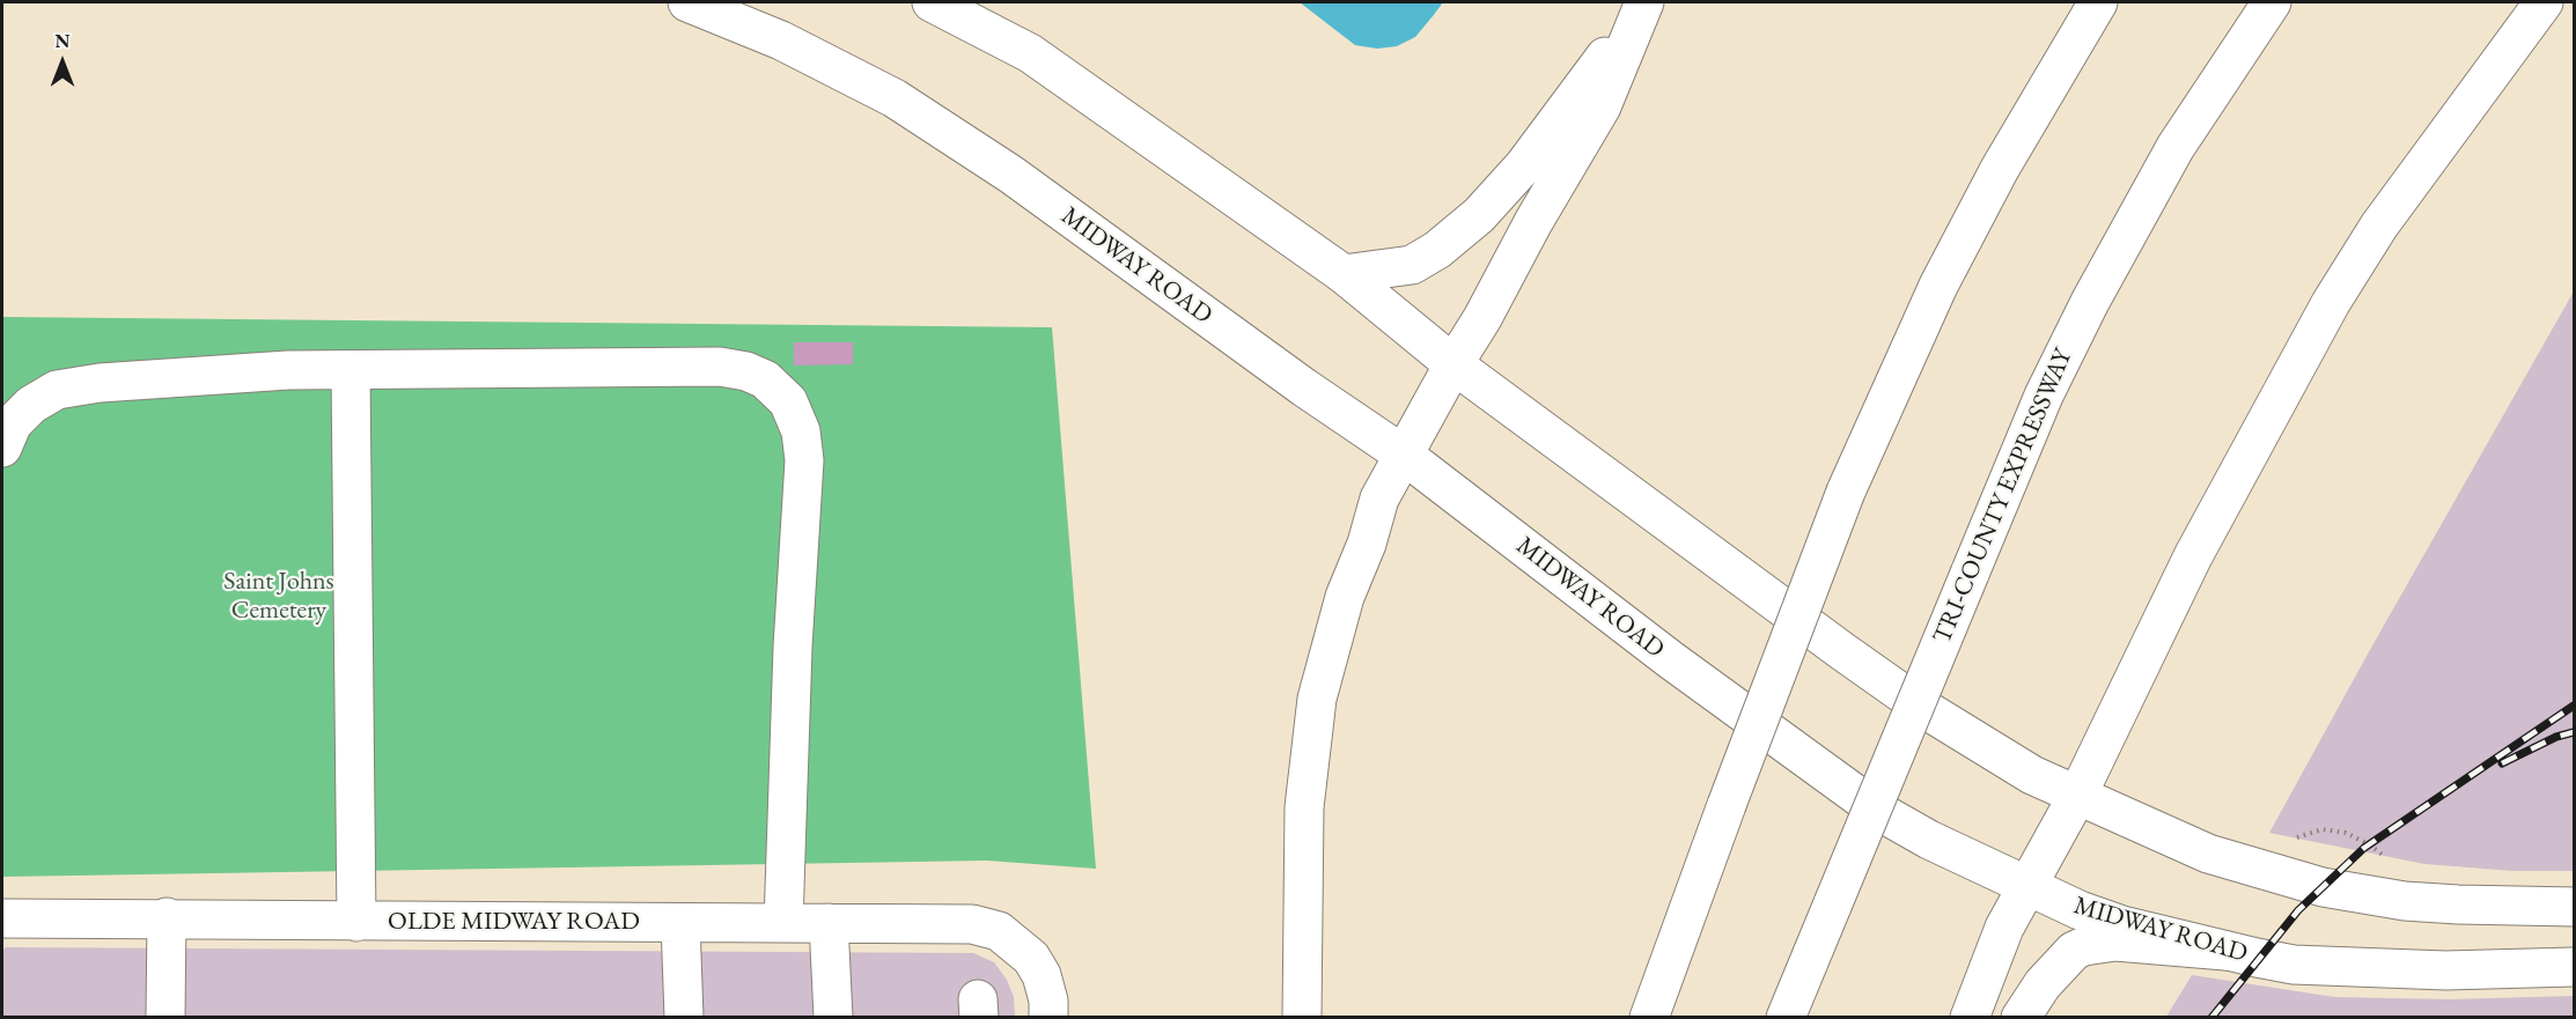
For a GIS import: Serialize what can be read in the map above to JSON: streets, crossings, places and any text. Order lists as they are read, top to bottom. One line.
{"streets":{"main road":["MIDWAY ROAD","TRI-COUNTY EXPRESSWAY","OLDE MIDWAY ROAD"]},"parks":["Saint Johns Cemetery"],"north":"top"}
